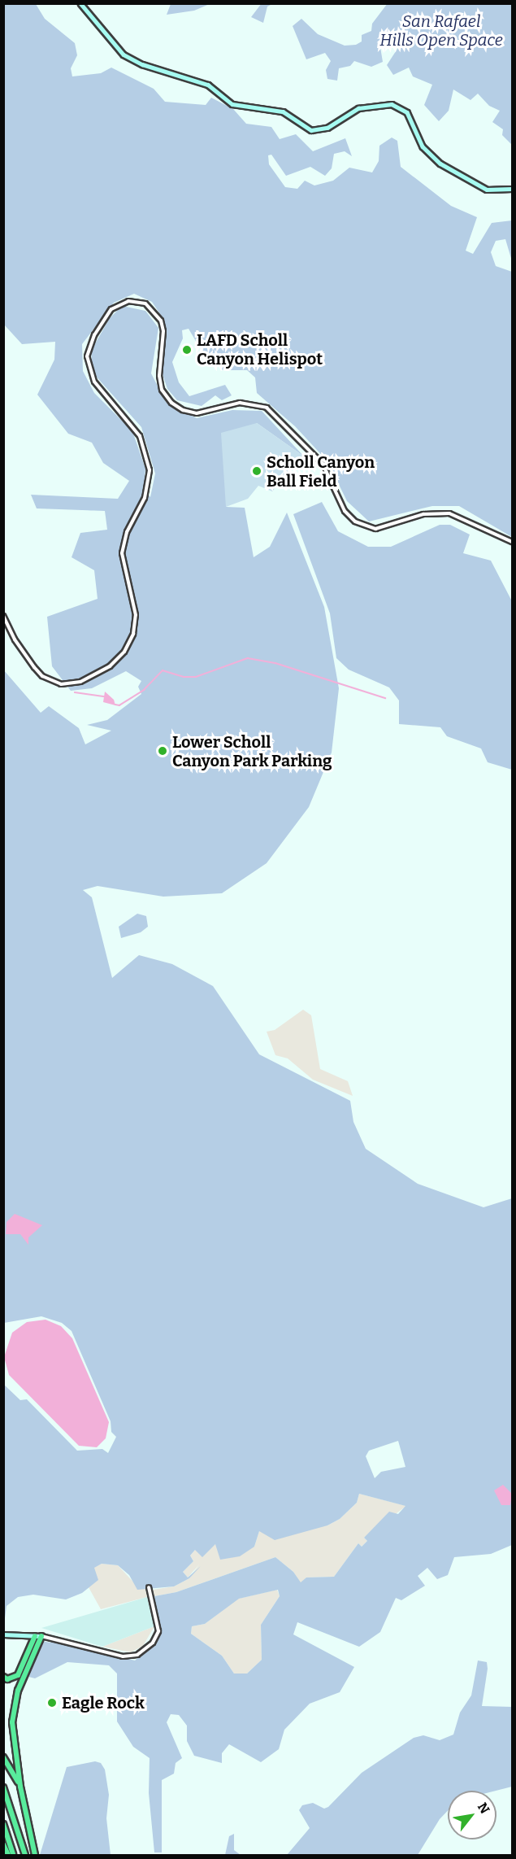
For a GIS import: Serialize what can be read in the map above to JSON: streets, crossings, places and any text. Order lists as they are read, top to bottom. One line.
{"parks":["San Rafael Hills Open Space"],"places":["LAFD Scholl Canyon Helispot","Scholl Canyon Ball Field","Lower Scholl Canyon Park Parking","Eagle Rock"],"north":"top right"}
